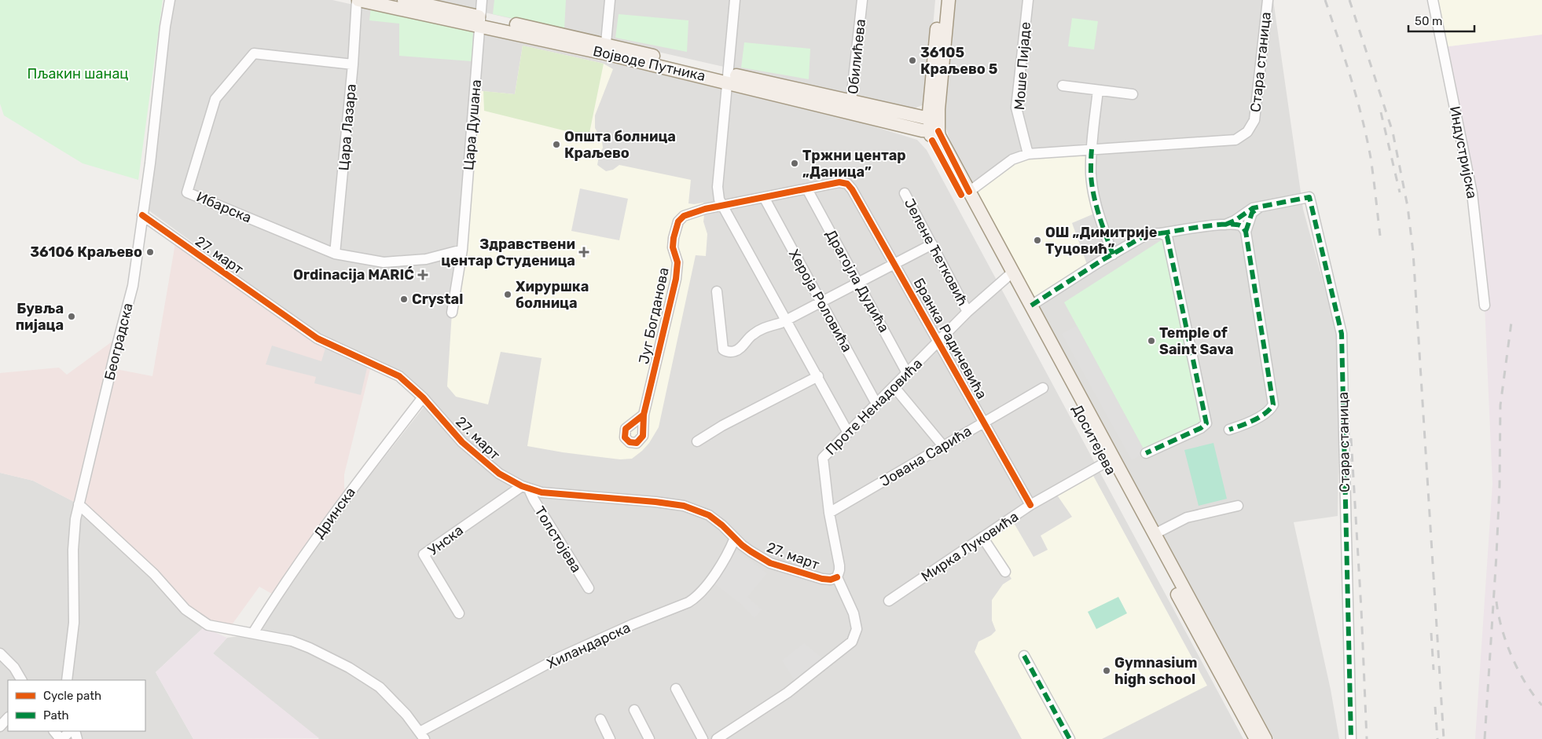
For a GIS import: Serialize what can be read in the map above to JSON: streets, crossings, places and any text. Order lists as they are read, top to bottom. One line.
{"streets":{"main road":["Војводе Путника","Доситејева"],"street":["Обилићева","Стара станица","Моше Пијаде","Цара Душана","Цара Лазара","Индустријска","Ибарска","Јелене Ћетковић","27. март","Драгојла Дудића","Хероја Роловића","Југ Богданова","Бранка Радичевића","Београдска","Проте Ненадовића","Јована Сарића","Дринска","Толстојева","Унска","Мирка Луковића","Хиландарска"]},"crossings":[["Обилићева","Војводе Путника"],["Стара станица","Доситејева"],["Војводе Путника","Цара Душана"],["Војводе Путника","Цара Лазара"],["Војводе Путника","Доситејева"],["Цара Душана","Ибарска"],["Цара Лазара","Ибарска"],["Јелене Ћетковић","Проте Ненадовића"],["27. март","Београдска"],["27. март","Проте Ненадовића"],["27. март","Дринска"],["27. март","Толстојева"],["27. март","Унска"],["27. март","Хиландарска"],["Драгојла Дудића","Југ Богданова"],["Драгојла Дудића","Проте Ненадовића"],["Хероја Роловића","Југ Богданова"],["Хероја Роловића","Проте Ненадовића"],["Југ Богданова","Бранка Радичевића"],["Бранка Радичевића","Проте Ненадовића"],["Бранка Радичевића","Јована Сарића"],["Бранка Радичевића","Мирка Луковића"],["Проте Ненадовића","Доситејева"],["Проте Ненадовића","Јована Сарића"],["Доситејева","Мирка Луковића"],["Толстојева","Унска"]],"parks":["Пљакин шанац"],"places":{"other":["36105 Краљево 5","Општа болница Краљево","Тржни центар „Даница”","ОШ „Димитрије Туцовић”","36106 Краљево","Хируршка болница","Crystal","Бувља пијаца","Temple of Saint Sava","Gymnasium high school"],"health":["Здравствени центар Студеница","Ordinacija MARIĆ"]},"legend":["Cycle path","Path"],"scale_bar":"50 m"}
